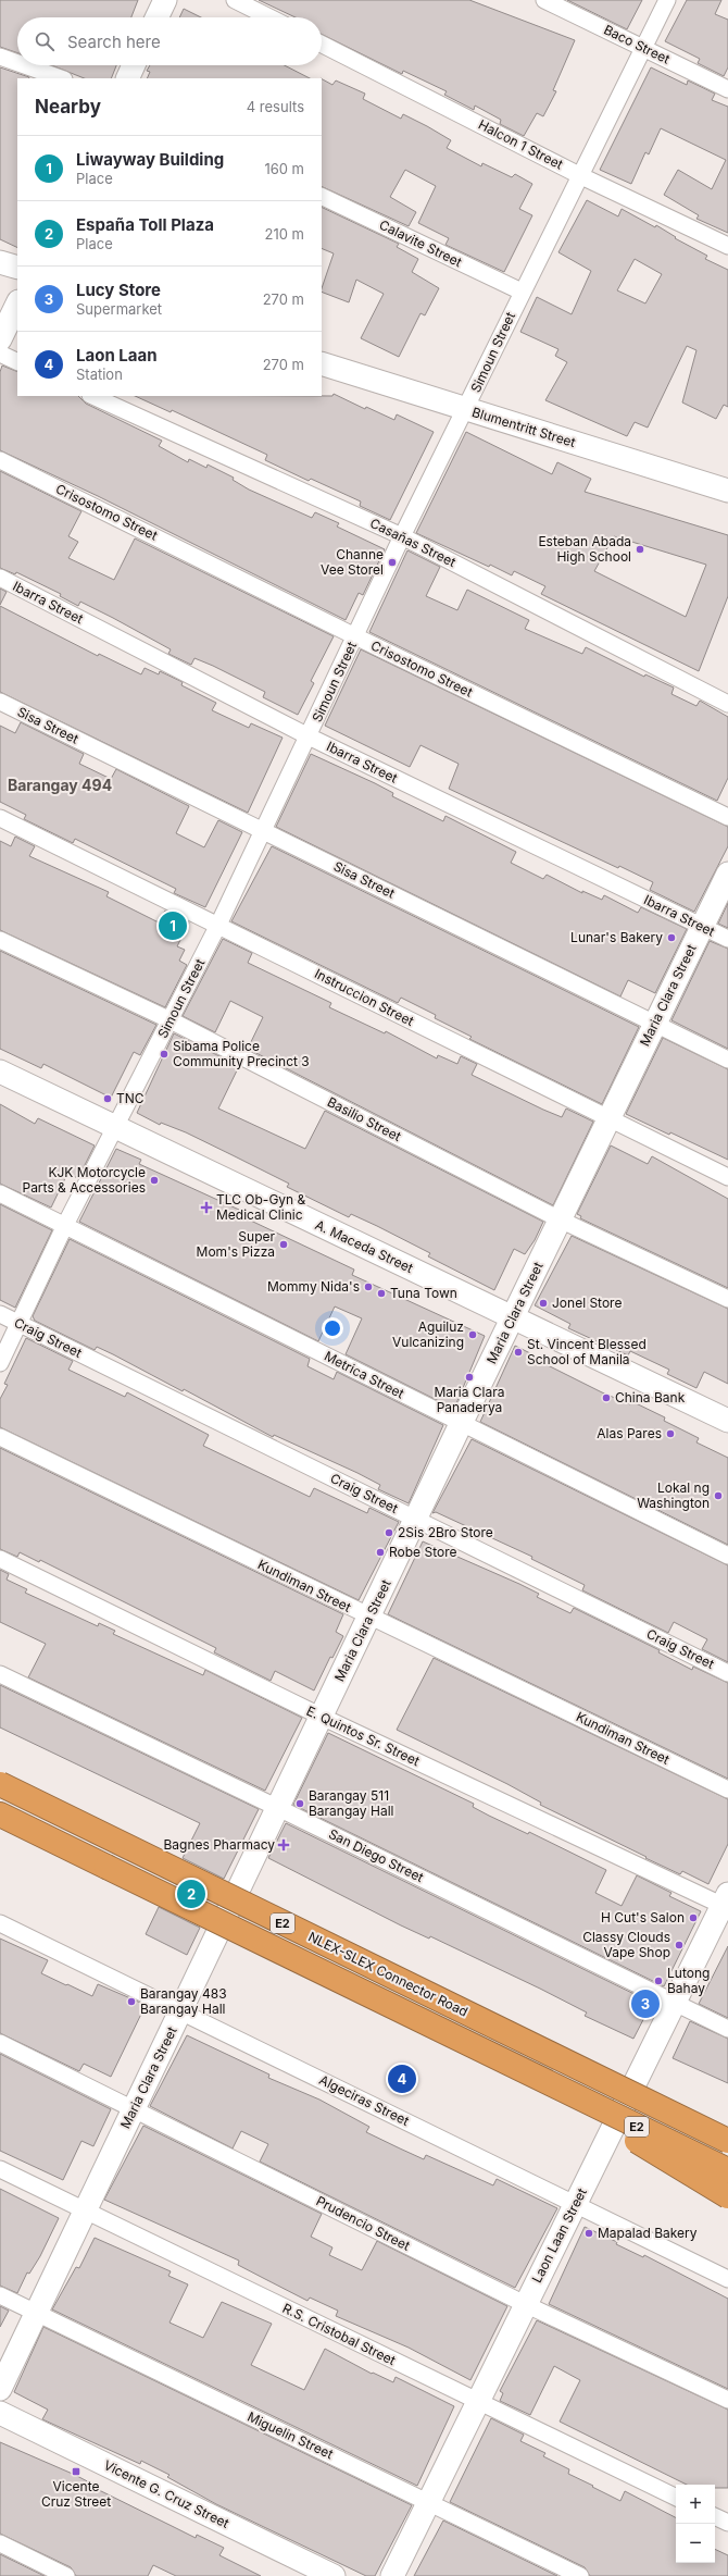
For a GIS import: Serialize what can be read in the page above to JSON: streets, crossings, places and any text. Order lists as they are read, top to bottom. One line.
{"streets":{"highway":["E2","NLEX-SLEX Connector Road"],"street":["Baco Street","Halcon 1 Street","Calavite Street","Simoun Street","Blumentritt Street","Crisostomo Street","Casañas Street","Ibarra Street","Sisa Street","Maria Clara Street","Instruccion Street","Basilio Street","A. Maceda Street","Craig Street","Metrica Street","Kundiman Street","E. Quintos Sr. Street","San Diego Street","Algeciras Street","Prudencio Street","Laon Laan Street","R.S. Cristobal Street","Miguelin Street","Vicente G. Cruz Street"]},"crossings":[["Baco Street","Simoun Street"],["Halcon 1 Street","Simoun Street"],["Calavite Street","Simoun Street"],["Simoun Street","Blumentritt Street"],["Simoun Street","Crisostomo Street"],["Simoun Street","Casañas Street"],["Simoun Street","Ibarra Street"],["Simoun Street","Sisa Street"],["Simoun Street","Instruccion Street"],["Simoun Street","Basilio Street"],["Simoun Street","A. Maceda Street"],["Simoun Street","Craig Street"],["Simoun Street","Metrica Street"],["Ibarra Street","Maria Clara Street"],["Sisa Street","Maria Clara Street"],["Maria Clara Street","Instruccion Street"],["Maria Clara Street","Basilio Street"],["Maria Clara Street","A. Maceda Street"],["Maria Clara Street","Craig Street"],["Maria Clara Street","Metrica Street"],["Maria Clara Street","Kundiman Street"],["Maria Clara Street","E. Quintos Sr. Street"],["Maria Clara Street","San Diego Street"],["Maria Clara Street","Algeciras Street"],["Maria Clara Street","Prudencio Street"],["Maria Clara Street","R.S. Cristobal Street"],["Maria Clara Street","Miguelin Street"],["E. Quintos Sr. Street","Laon Laan Street"],["San Diego Street","Laon Laan Street"],["Algeciras Street","Laon Laan Street"],["Prudencio Street","Laon Laan Street"],["Laon Laan Street","R.S. Cristobal Street"],["Laon Laan Street","Miguelin Street"]],"districts":["Barangay 494"],"places":{"other":["Esteban Abada High School","Channe Vee Storel","Lunar's Bakery","Sibama Police Community Precinct 3","TNC","KJK Motorcycle Parts & Accessories","Super Mom's Pizza","Mommy Nida's","Tuna Town","Jonel Store","Aguiluz Vulcanizing","St. Vincent Blessed School of Manila","Maria Clara Panaderya","China Bank","Alas Pares","Lokal ng Washington","2Sis 2Bro Store","Robe Store","Barangay 511 Barangay Hall","H Cut's Salon","Classy Clouds Vape Shop","Lutong Bahay","Barangay 483 Barangay Hall","Mapalad Bakery"],"health":["TLC Ob-Gyn & Medical Clinic","Bagnes Pharmacy"],"transit":["Vicente Cruz Street"]},"page":{"search":"Search here","heading":["Nearby","4 results"],"list":[{"mark":"1","name":"Liwayway Building","note":"Place","value":"160 m"},{"mark":"2","name":"España Toll Plaza","note":"Place","value":"210 m"},{"mark":"3","name":"Lucy Store","note":"Supermarket","value":"270 m"},{"mark":"4","name":"Laon Laan","note":"Station","value":"270 m"}],"pins":["1","2","3","4"],"map_buttons":["+","−"]}}
